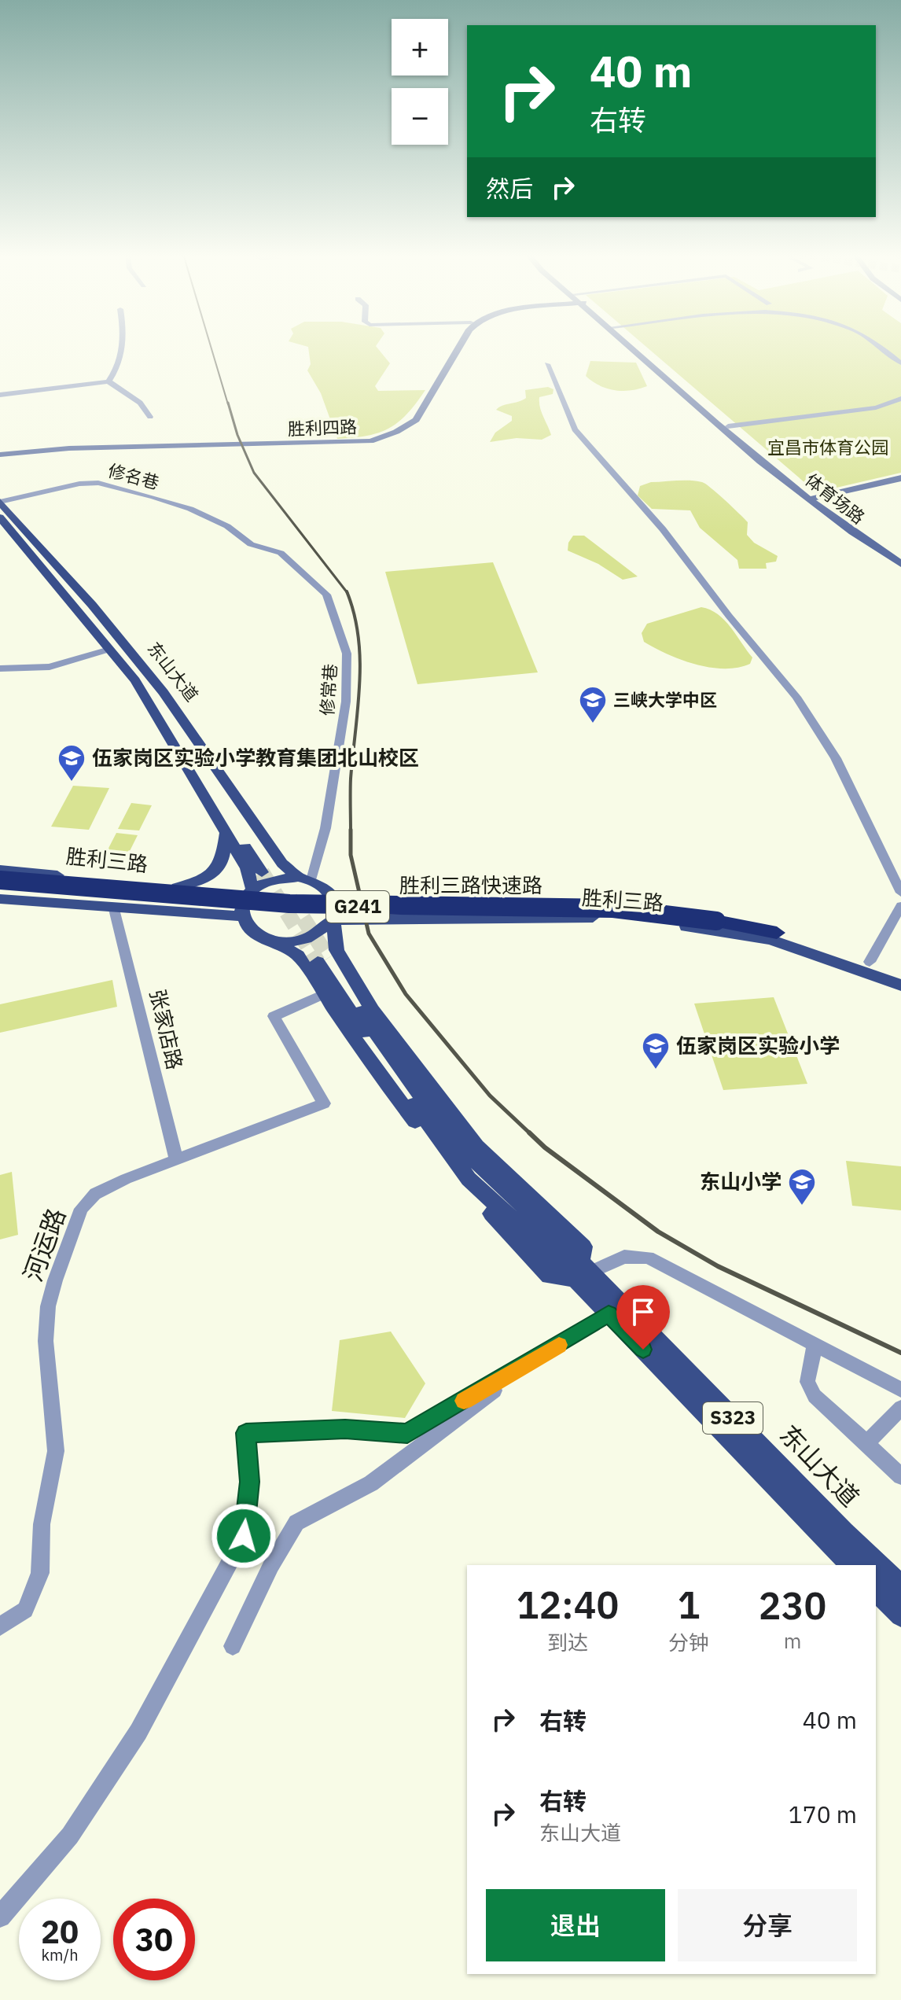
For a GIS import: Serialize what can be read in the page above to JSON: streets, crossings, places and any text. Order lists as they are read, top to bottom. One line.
{"streets":{"highway":["胜利三路快速路","G241"],"main road":["胜利四路","体育场路","东山大道","胜利三路","S323"],"street":["修名巷","修常巷","张家店路","河运路"]},"crossings":[["修名巷","东山大道"],["修名巷","修常巷"],["东山大道","修常巷"],["东山大道","胜利三路"],["东山大道","S323"],["修常巷","胜利三路"],["胜利三路","G241"],["胜利三路快速路","G241"],["张家店路","河运路"]],"parks":["宜昌市体育公园"],"places":{"school or university":["三峡大学中区","伍家岗区实验小学教育集团北山校区","伍家岗区实验小学","东山小学"]},"page":{"map_buttons":["+","−"],"turn":["40 m","右转"],"then":"然后","eta":["12:40","到达","1","分钟","230","m"],"list":[{"name":"右转","value":"40 m"},{"name":"右转","note":"东山大道","value":"170 m"}],"buttons":["退出","分享"],"speed":"20 km/h","limit":"30"}}
